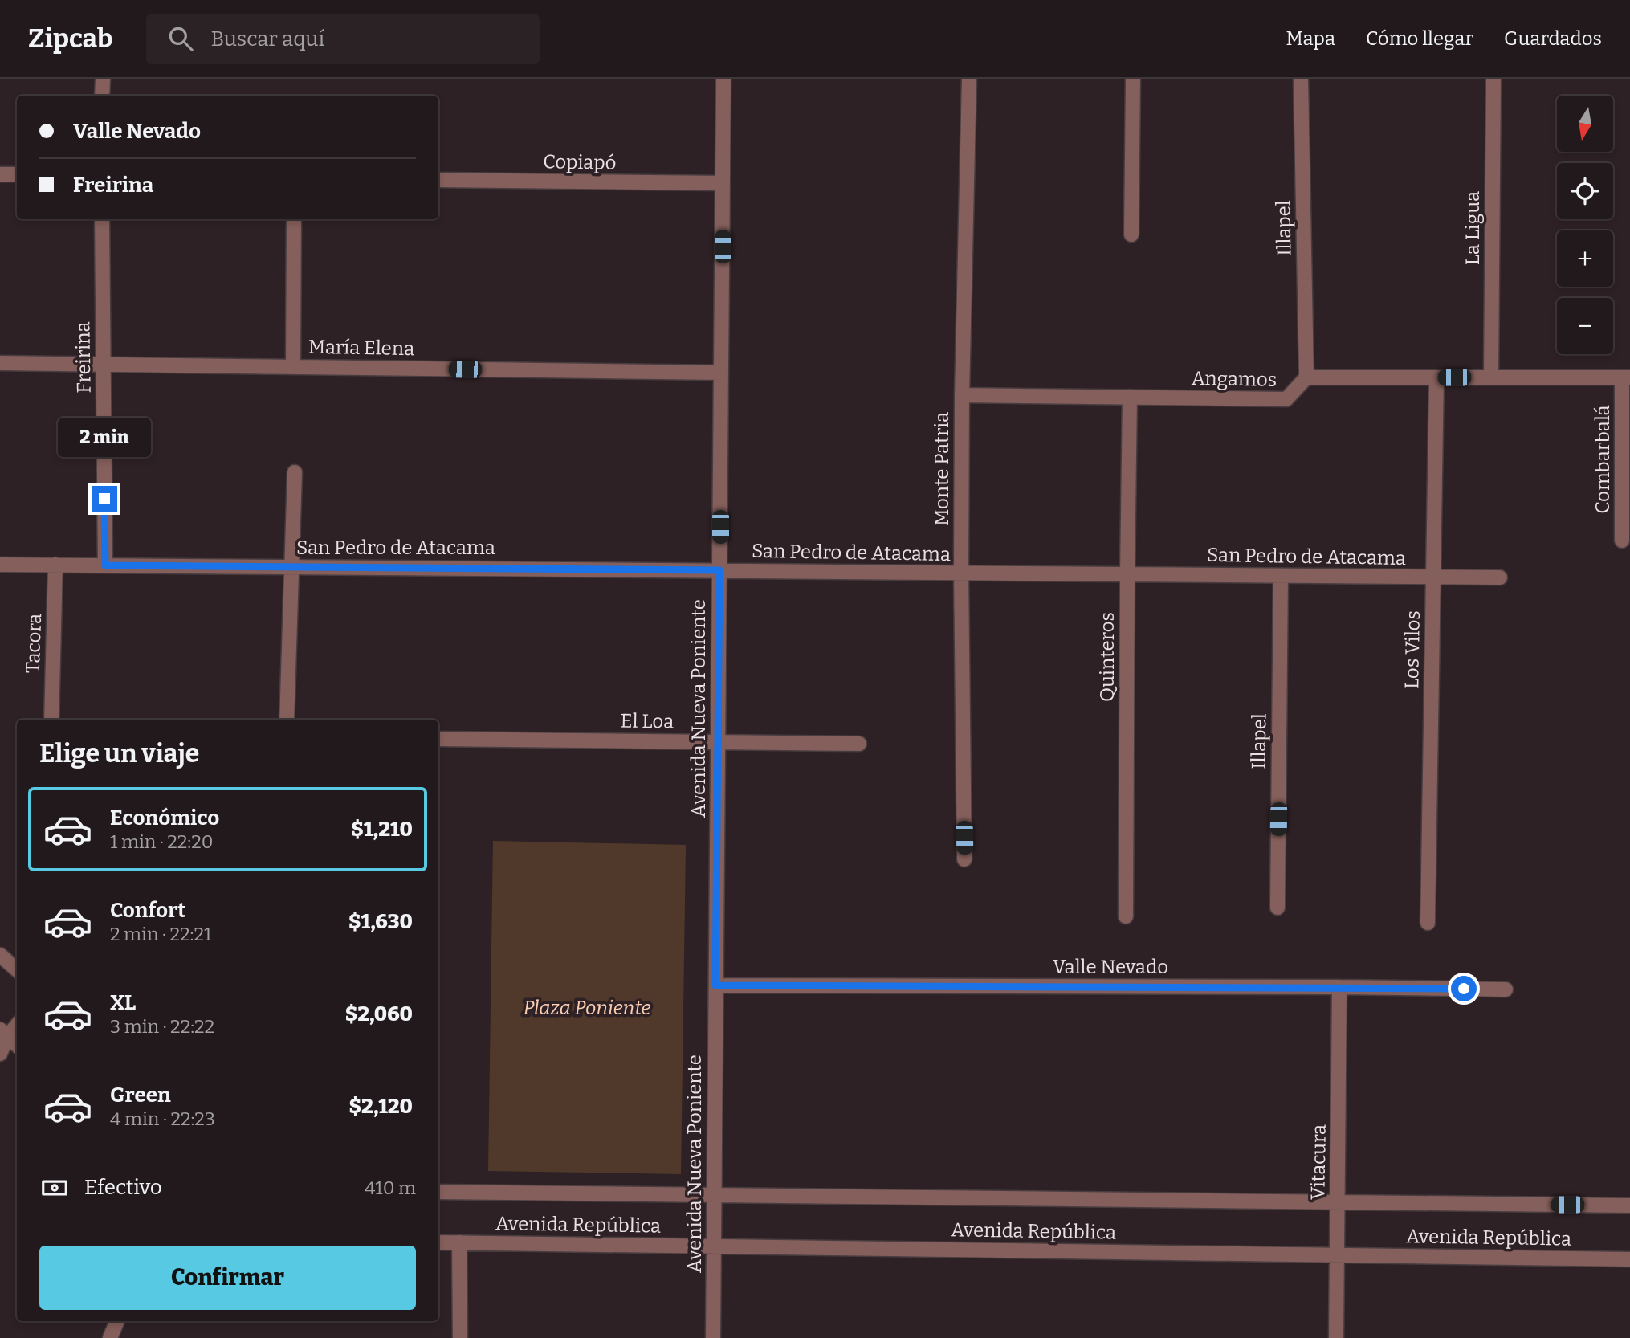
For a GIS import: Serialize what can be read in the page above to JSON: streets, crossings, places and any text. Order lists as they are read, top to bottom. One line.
{"streets":{"street":["Copiapó","Illapel","La Ligua","María Elena","Freirina","Angamos","Combarbalá","Monte Patria","San Pedro de Atacama","Tacora","Los Vilos","Quinteros","Avenida Nueva Poniente","El Loa","Valle Nevado","Vitacura","Avenida República"]},"crossings":[["Copiapó","Avenida Nueva Poniente"],["Illapel","Angamos"],["Illapel","San Pedro de Atacama"],["María Elena","Freirina"],["María Elena","Avenida Nueva Poniente"],["Freirina","San Pedro de Atacama"],["Angamos","Monte Patria"],["Angamos","Quinteros"],["Monte Patria","San Pedro de Atacama"],["San Pedro de Atacama","Tacora"],["San Pedro de Atacama","Los Vilos"],["San Pedro de Atacama","Quinteros"],["San Pedro de Atacama","Avenida Nueva Poniente"],["Avenida Nueva Poniente","El Loa"],["Avenida Nueva Poniente","Valle Nevado"],["Avenida Nueva Poniente","Avenida República"],["Valle Nevado","Vitacura"],["Vitacura","Avenida República"]],"parks":["Plaza Poniente"],"north":"bottom","page":{"header":"Zipcab","search":"Buscar aquí","nav":["Mapa","Cómo llegar","Guardados"],"map_buttons":["+","−"],"banner":["Valle Nevado","Freirina"],"bubble":"2 min","heading":"Elige un viaje","list":[{"name":"Económico","note":"1 min · 22:20","value":"$1,210"},{"name":"Confort","note":"2 min · 22:21","value":"$1,630"},{"name":"XL","note":"3 min · 22:22","value":"$2,060"},{"name":"Green","note":"4 min · 22:23","value":"$2,120"}],"pay":["Efectivo","410 m"],"buttons":"Confirmar"}}
